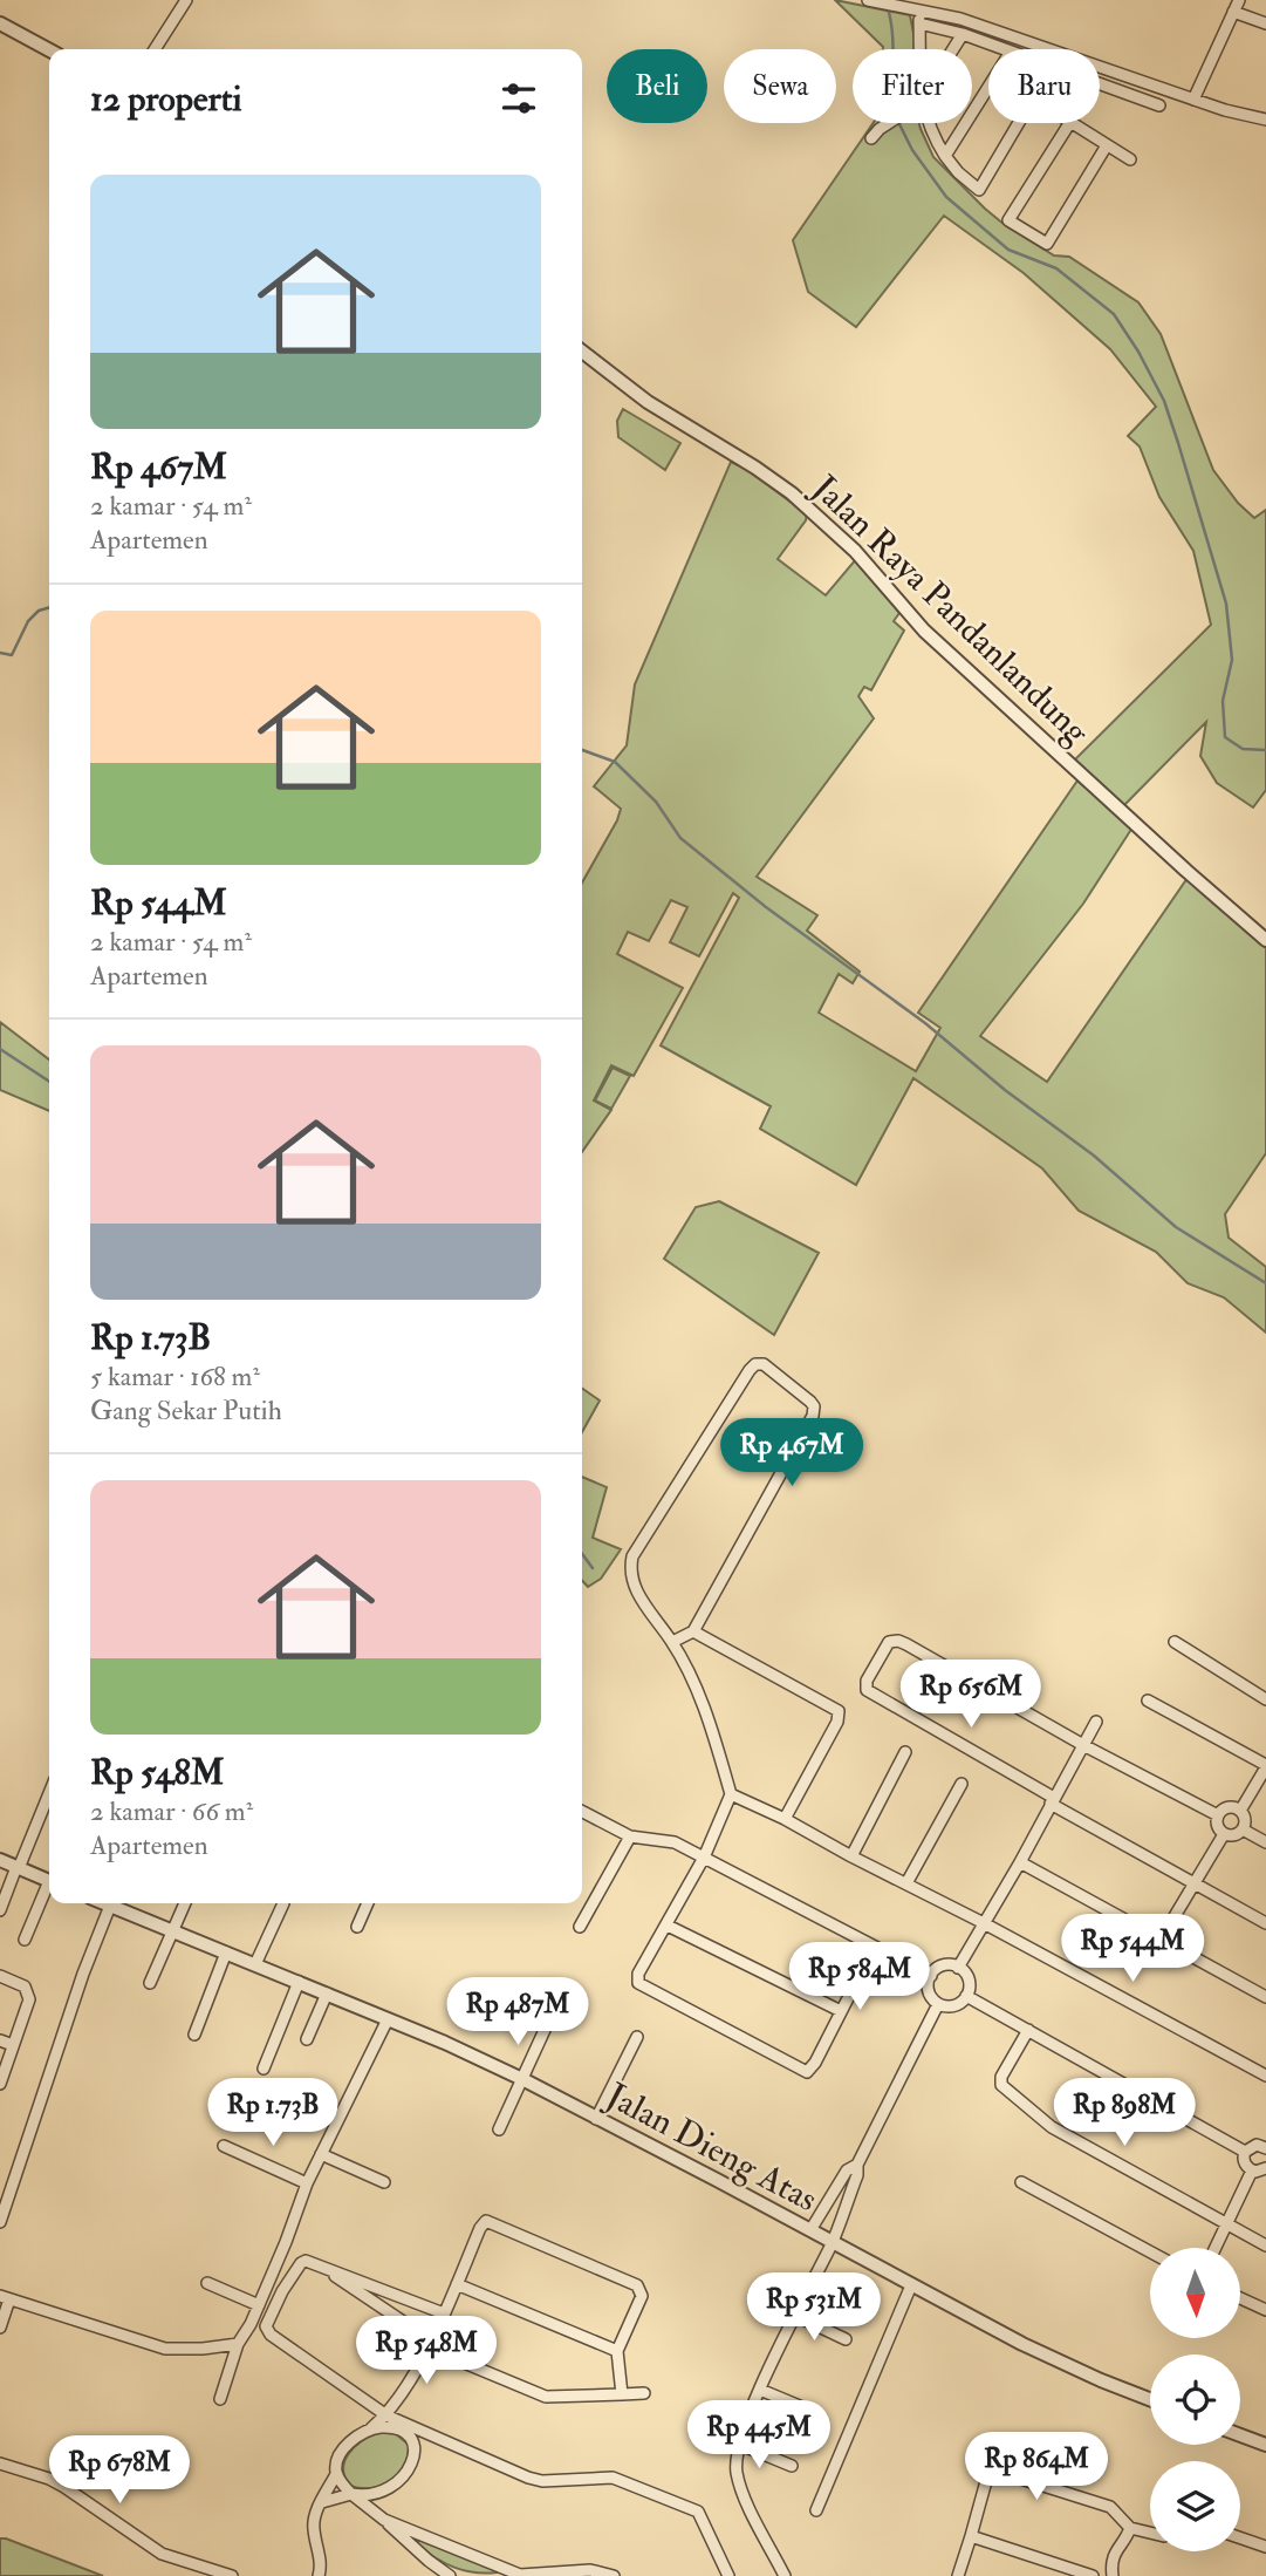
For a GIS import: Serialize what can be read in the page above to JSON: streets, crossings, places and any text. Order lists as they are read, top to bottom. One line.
{"streets":{"street":["Jalan Raya Pandanlandung","Jalan Dieng Atas"]},"north":"bottom","page":{"chip":["Beli","Sewa","Filter","Baru"],"heading":"12 properti","list":[{"name":"Rp 467M","note":"2 kamar · 54 m² · Apartemen"},{"name":"Rp 544M","note":"2 kamar · 54 m² · Apartemen"},{"name":"Rp 1.73B","note":"5 kamar · 168 m² · Gang Sekar Putih"},{"name":"Rp 548M","note":"2 kamar · 66 m² · Apartemen"}],"price":["Rp 467M","Rp 656M","Rp 544M","Rp 584M","Rp 487M","Rp 1.73B","Rp 898M","Rp 531M","Rp 548M","Rp 445M","Rp 864M","Rp 678M"]}}
